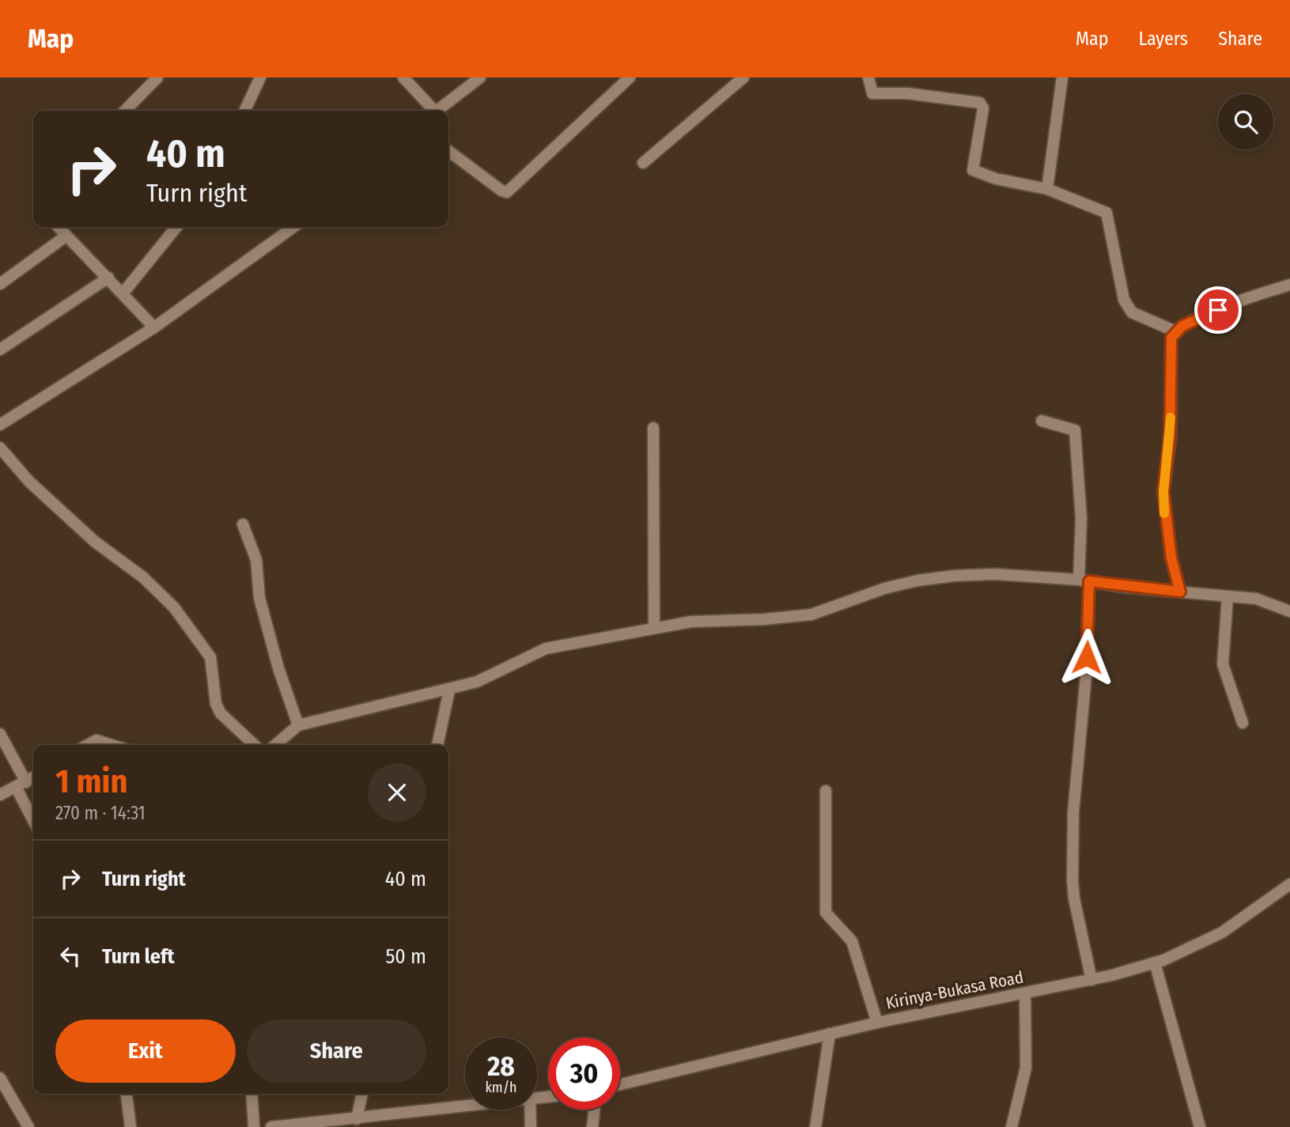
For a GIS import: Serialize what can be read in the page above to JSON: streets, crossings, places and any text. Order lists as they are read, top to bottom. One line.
{"streets":{"street":["Kirinya-Bukasa Road"]},"page":{"header":"Map","nav":["Map","Layers","Share"],"turn":["40 m","Turn right"],"heading":["1 min","270 m · 14:31"],"list":[{"name":"Turn right","value":"40 m"},{"name":"Turn left","value":"50 m"}],"buttons":["Exit","Share"],"speed":"28 km/h","limit":"30"}}
